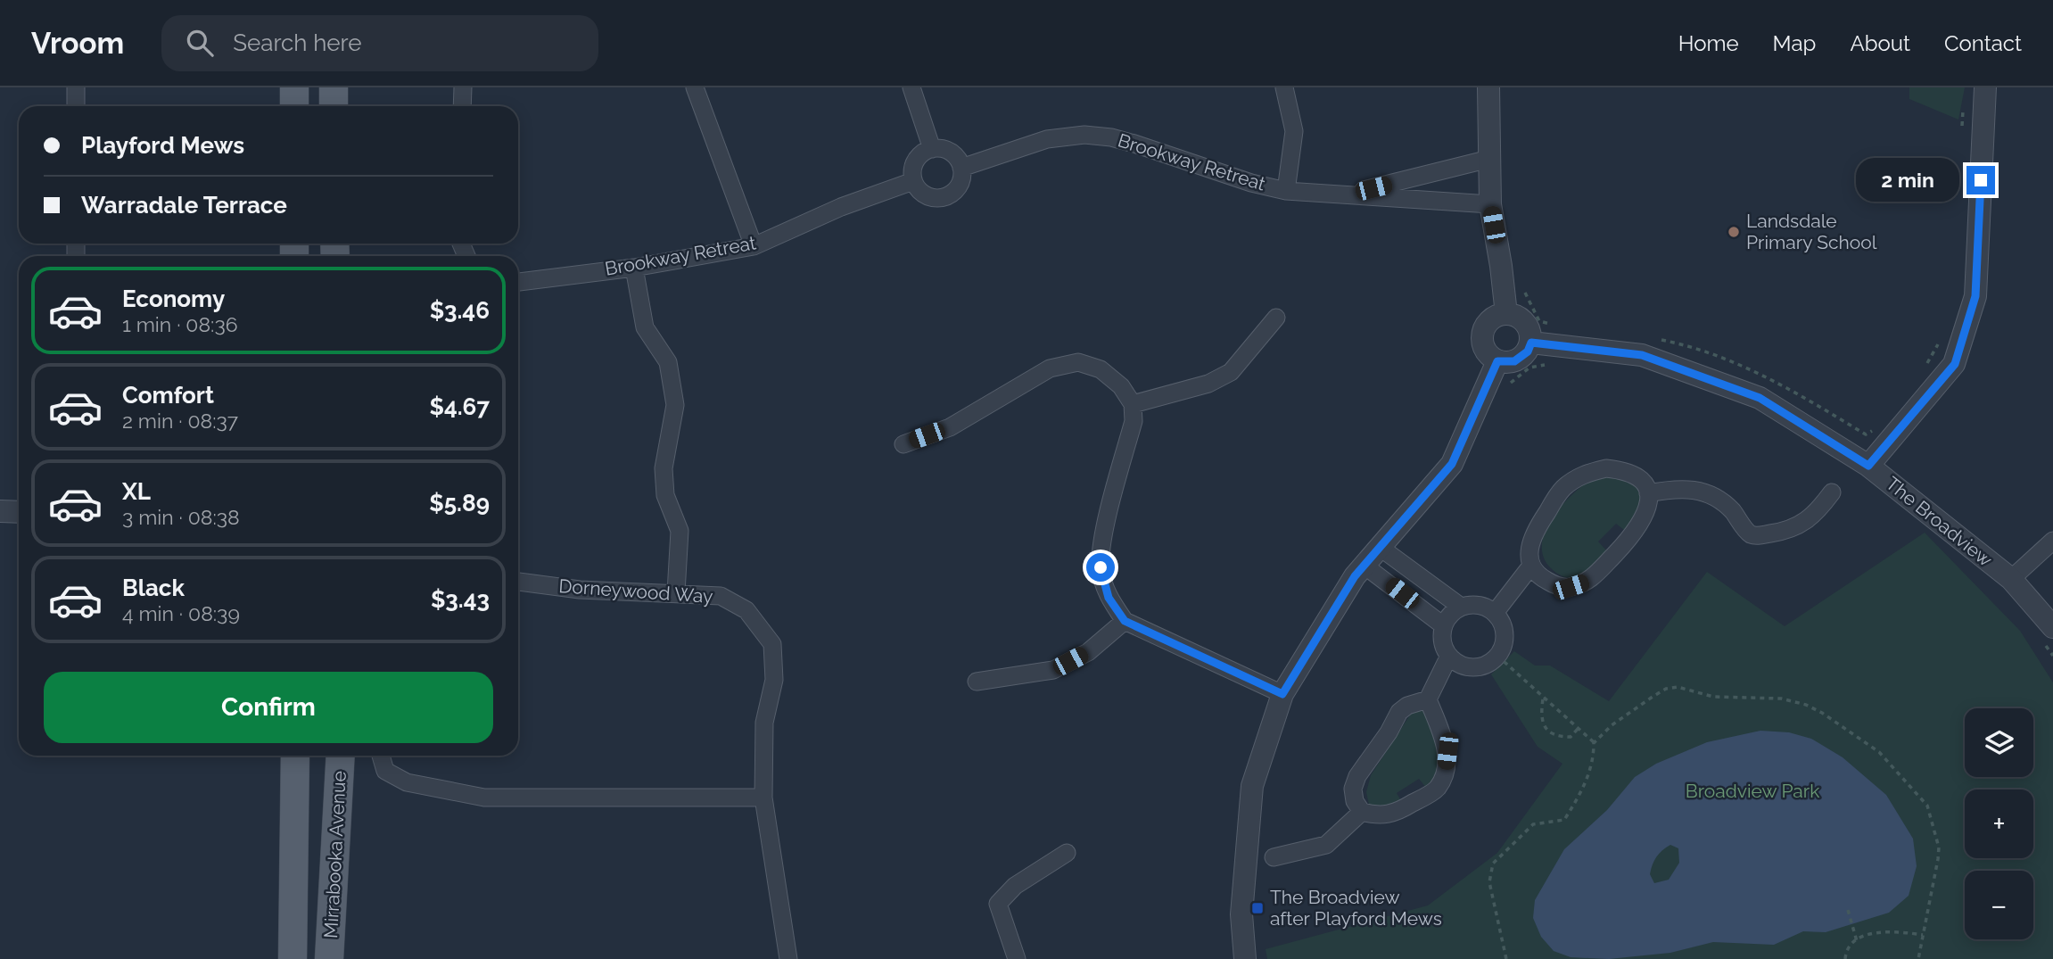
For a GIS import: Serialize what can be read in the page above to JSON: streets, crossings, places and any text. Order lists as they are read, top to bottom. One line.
{"streets":{"main road":["Mirrabooka Avenue"],"street":["Brookway Retreat","The Broadview","Dorneywood Way"]},"parks":["Broadview Park"],"places":{"other":["Landsdale Primary School"],"transit":["The Broadview after Playford Mews"]},"page":{"header":"Vroom","search":"Search here","nav":["Home","Map","About","Contact"],"banner":["Playford Mews","Warradale Terrace"],"bubble":"2 min","list":[{"name":"Economy","note":"1 min · 08:36","value":"$3.46"},{"name":"Comfort","note":"2 min · 08:37","value":"$4.67"},{"name":"XL","note":"3 min · 08:38","value":"$5.89"},{"name":"Black","note":"4 min · 08:39","value":"$3.43"}],"buttons":"Confirm","map_buttons":["+","−"]}}
